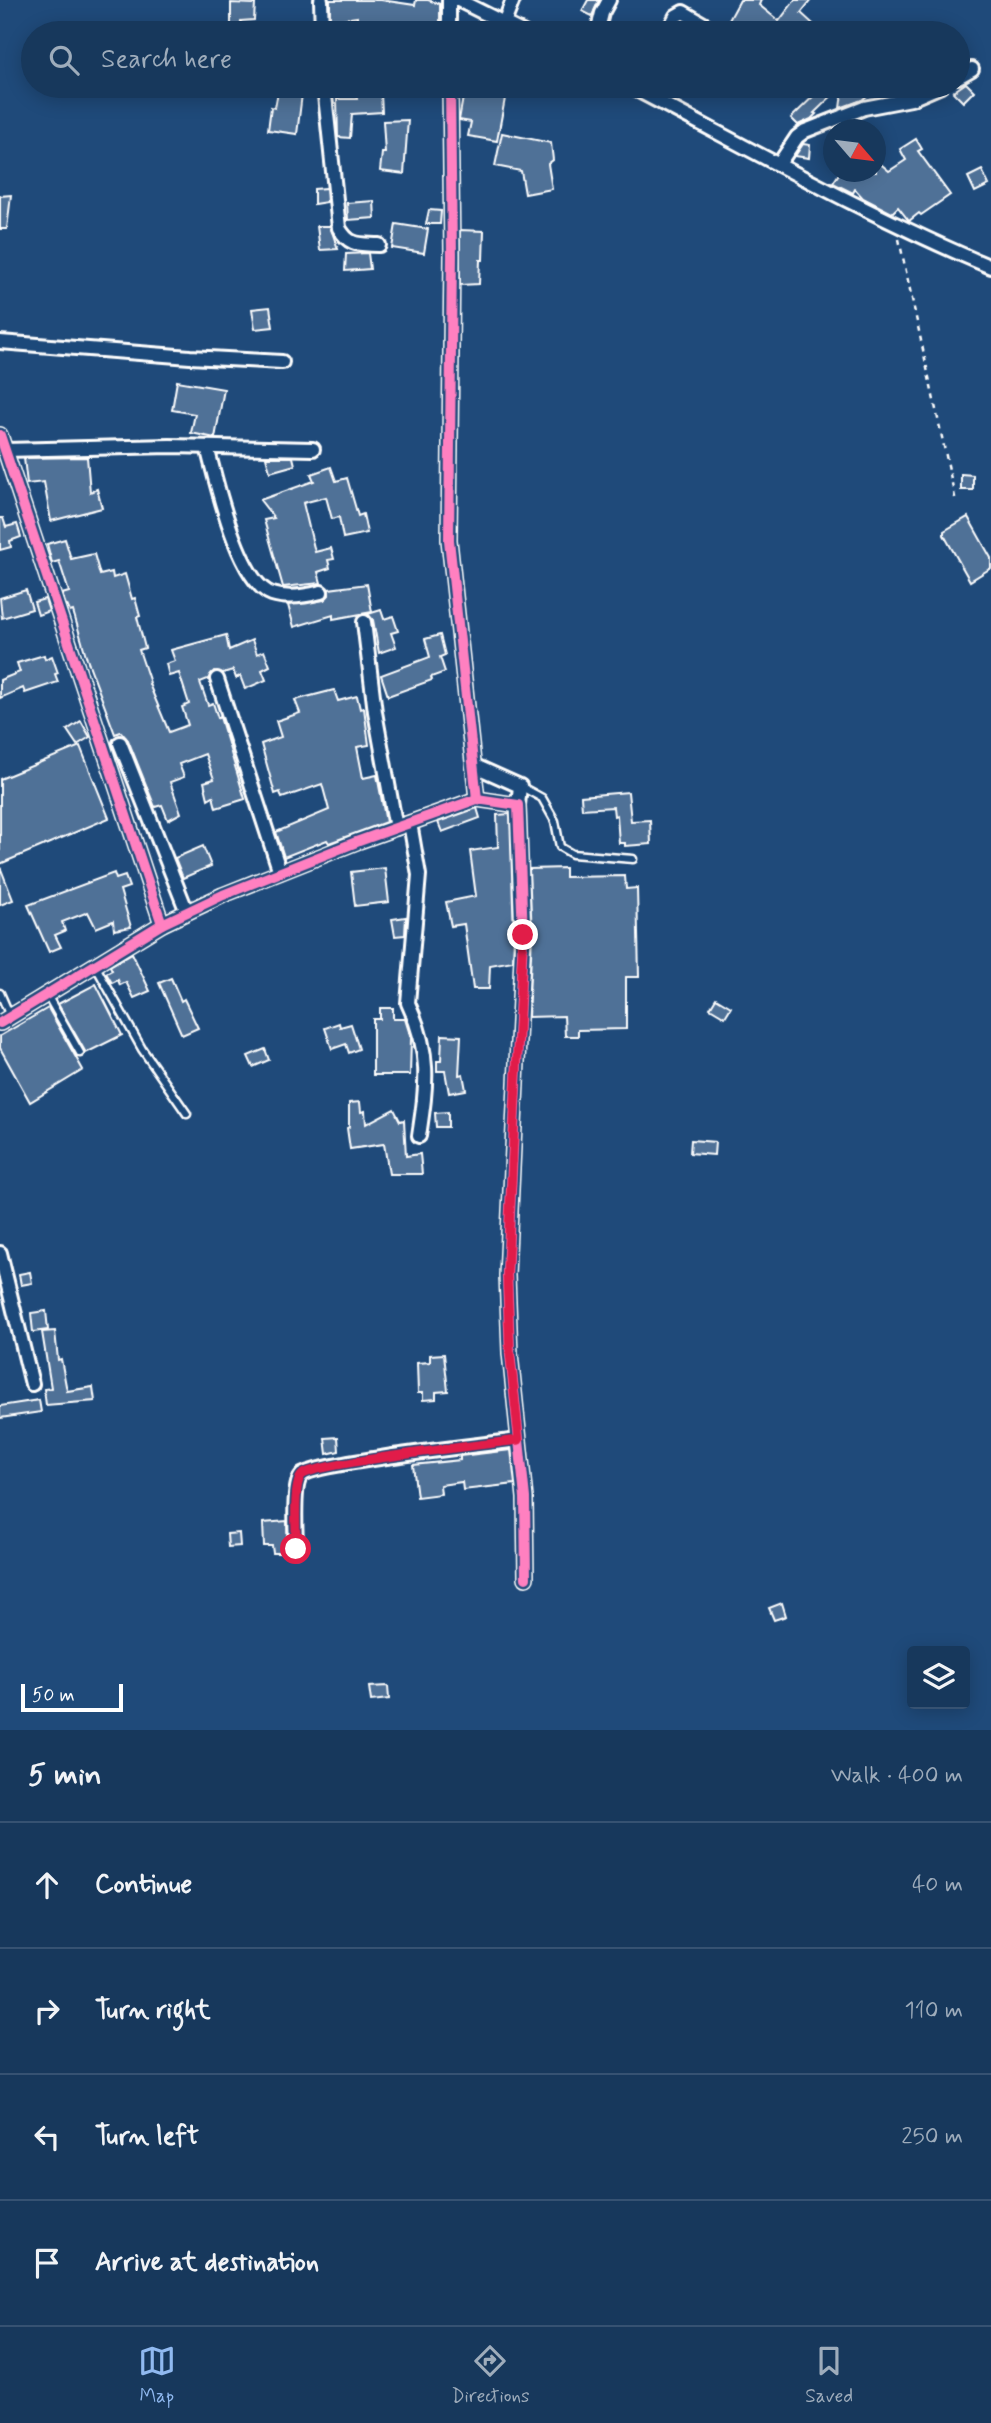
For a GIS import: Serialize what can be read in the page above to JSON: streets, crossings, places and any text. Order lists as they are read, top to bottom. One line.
{"scale_bar":"50 m","north":"bottom right","page":{"search":"Search here","scale":"50 m","heading":["5 min","Walk · 400 m"],"list":[["Continue","40 m"],["Turn right","110 m"],["Turn left","250 m"],"Arrive at destination"],"nav":["Map","Directions","Saved"]}}
